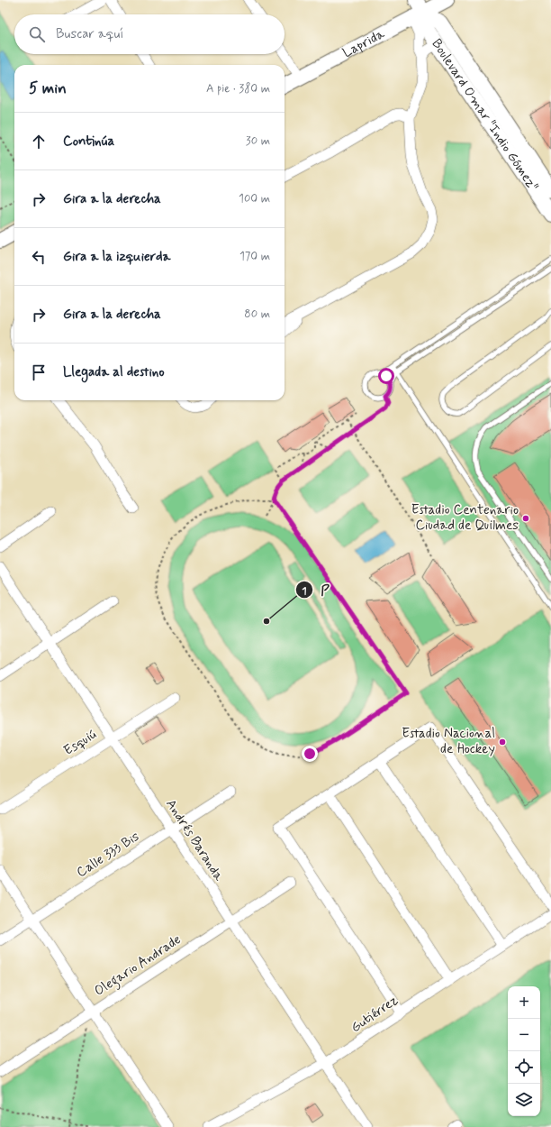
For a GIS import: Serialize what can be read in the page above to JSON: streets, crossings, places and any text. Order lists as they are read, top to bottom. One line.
{"streets":{"main road":["Laprida","Boulevard Omar \"Indio Gómez\""],"street":["Esquiú","Andrés Baranda","Calle 333 Bis","Olegario Andrade","Gutiérrez"]},"crossings":[["Laprida","Boulevard Omar \"Indio Gómez\""],["Esquiú","Andrés Baranda"],["Andrés Baranda","Calle 333 Bis"],["Andrés Baranda","Olegario Andrade"],["Andrés Baranda","Gutiérrez"]],"places":["Estadio Centenario Ciudad de Quilmes","P","Estadio Nacional de Hockey"],"page":{"search":"Buscar aquí","heading":["5 min","A pie · 380 m"],"list":[["Continúa","30 m"],["Gira a la derecha","100 m"],["Gira a la izquierda","170 m"],["Gira a la derecha","80 m"],"Llegada al destino"],"map_buttons":["+","−"]}}
